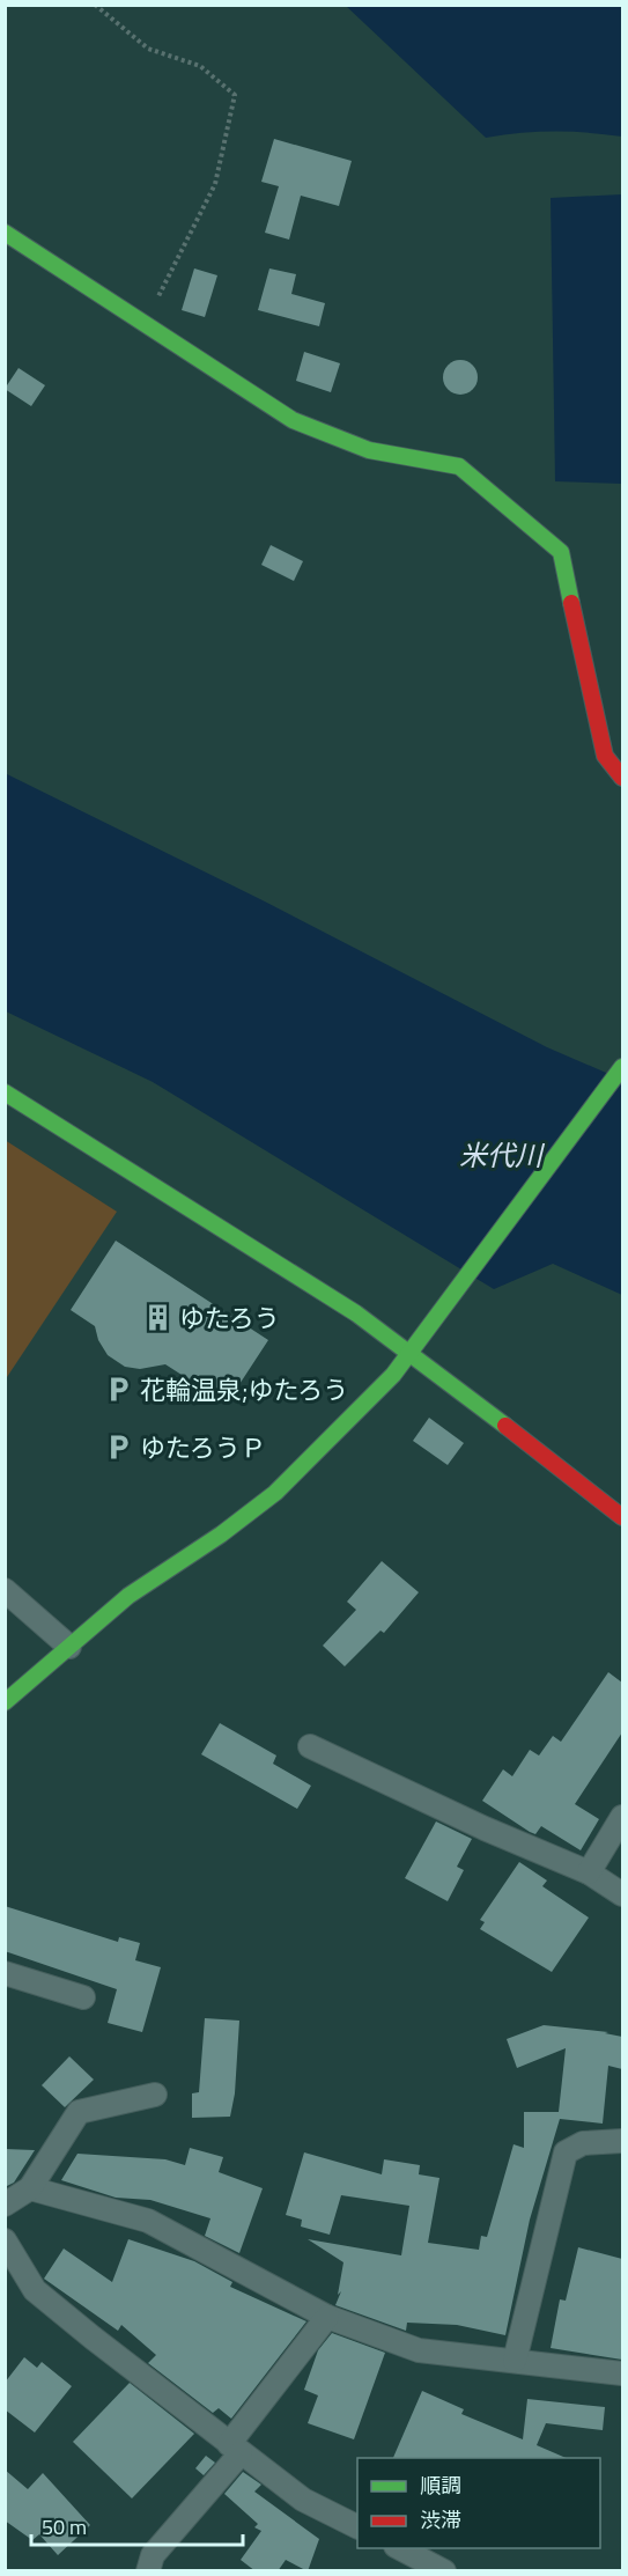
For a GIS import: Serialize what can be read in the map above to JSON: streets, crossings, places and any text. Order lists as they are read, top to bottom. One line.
{"water":["米代川"],"places":{"building":["ゆたろう"],"parking":["花輪温泉;ゆたろう","ゆたろうＰ"]},"legend":["順調","渋滞"],"scale_bar":"50 m"}
